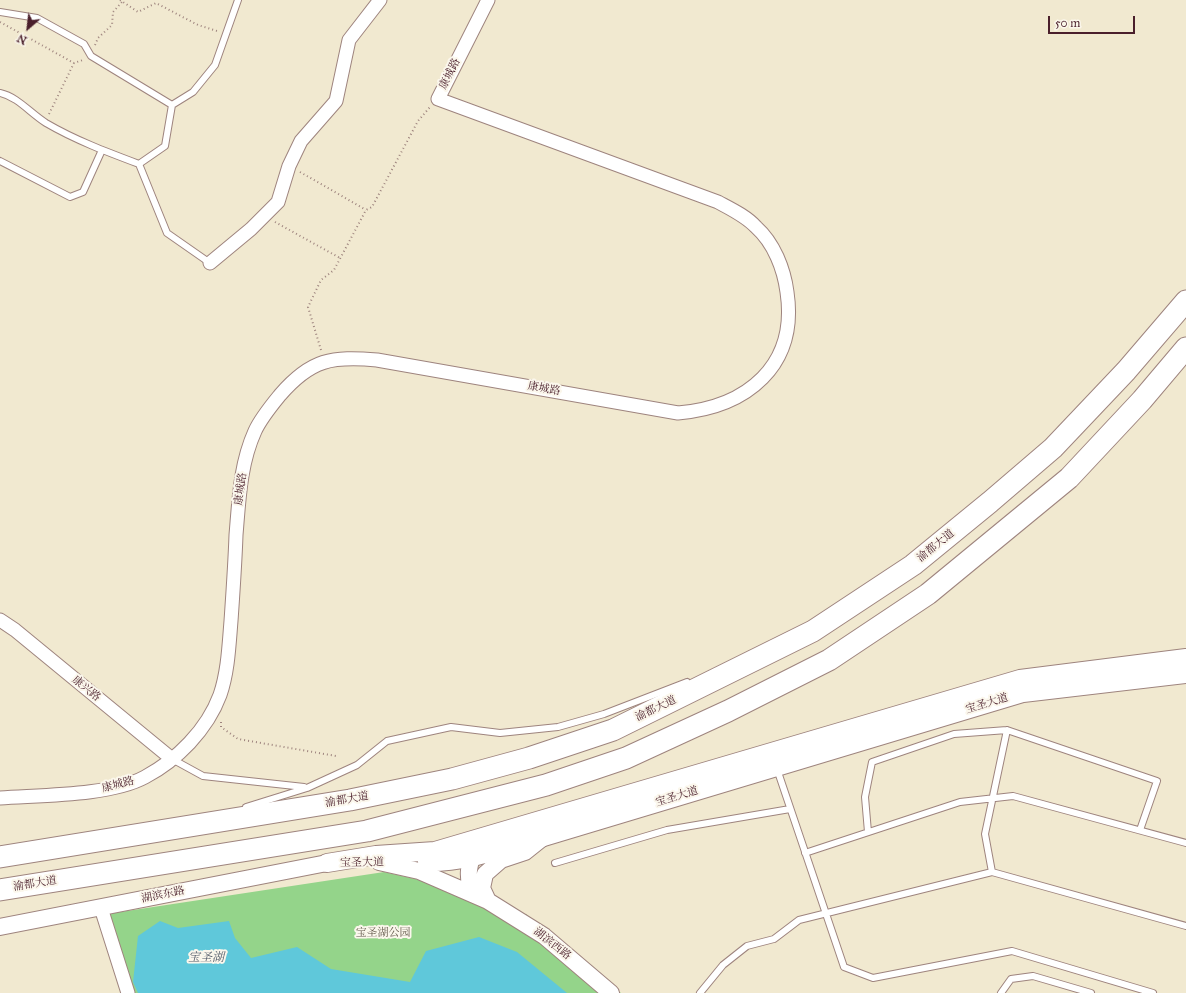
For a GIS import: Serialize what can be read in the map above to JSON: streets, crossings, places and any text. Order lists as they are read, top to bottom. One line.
{"streets":{"highway":["渝都大道"],"main road":["宝圣大道"],"street":["康城路","康兴路","湖滨东路","湖滨西路"]},"crossings":[["康城路","康兴路"],["宝圣大道","湖滨东路"],["宝圣大道","湖滨西路"]],"water":["宝圣湖"],"parks":["宝圣湖公园"],"scale_bar":"50 m","north":"bottom left"}
